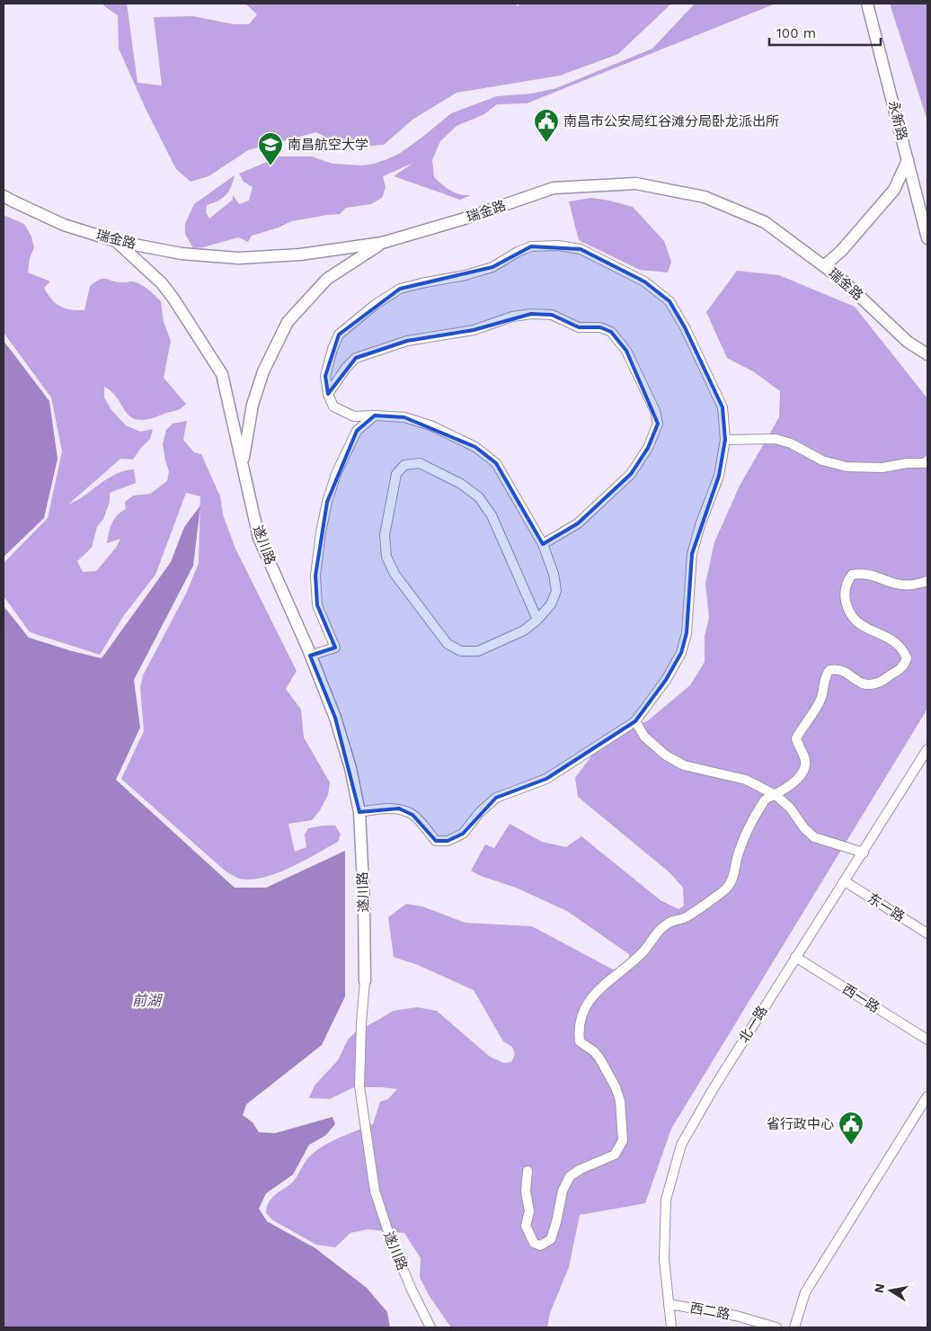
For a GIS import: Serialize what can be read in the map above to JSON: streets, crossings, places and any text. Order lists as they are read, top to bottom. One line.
{"streets":{"street":["永新路","瑞金路","遂川路","东一路","西一路","北一路","西二路"]},"crossings":[["瑞金路","遂川路"],["东一路","北一路"],["西一路","北一路"],["北一路","西二路"]],"water":["前湖"],"places":{"public building":["南昌市公安局红谷滩分局卧龙派出所","省行政中心"],"school or university":["南昌航空大学"]},"scale_bar":"100 m","north":"left"}
